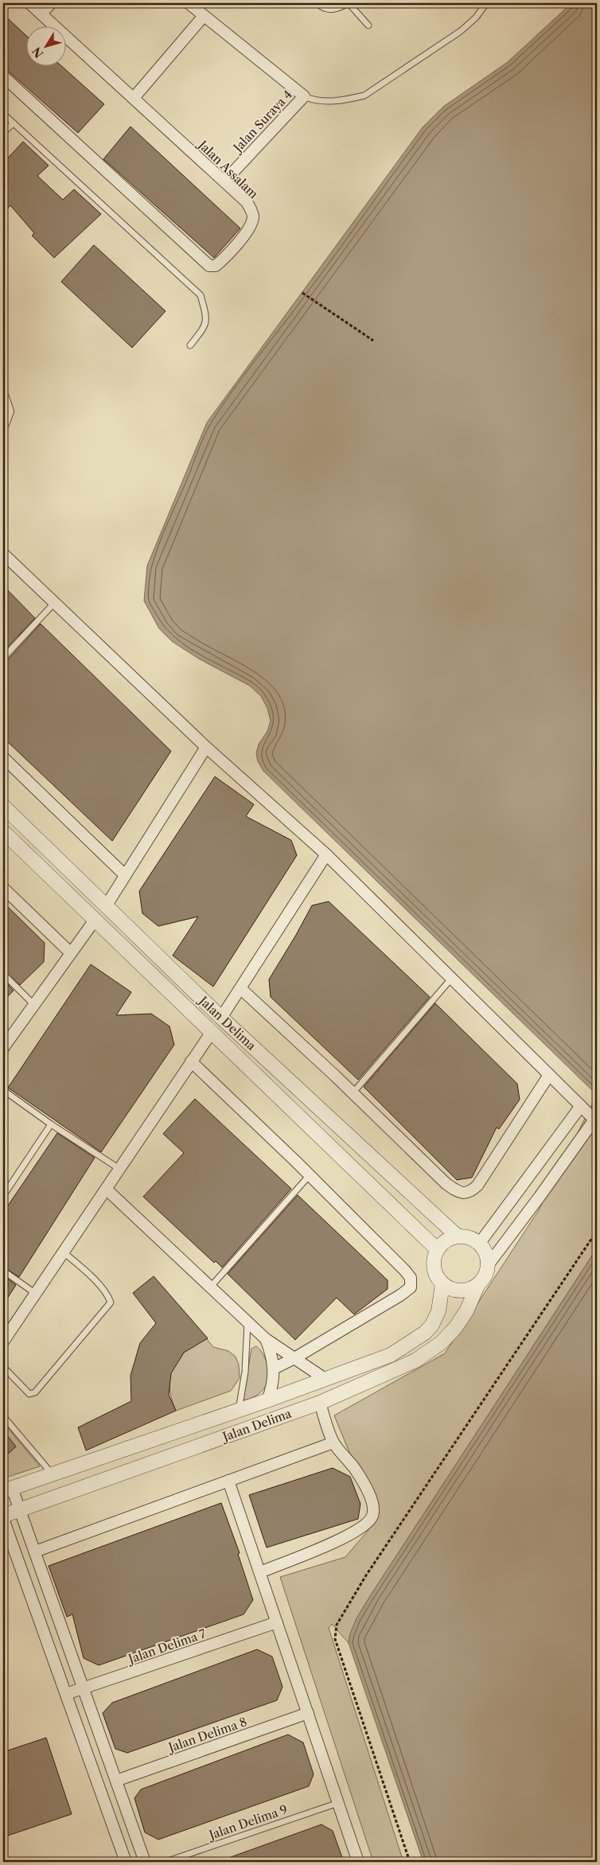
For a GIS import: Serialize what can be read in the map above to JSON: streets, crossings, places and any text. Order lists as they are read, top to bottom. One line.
{"streets":{"street":["Jalan Suraya 4","Jalan Assalam","Jalan Delima","Jalan Delima 7","Jalan Delima 8"],"lane":["Jalan Delima 9"]},"crossings":[["Jalan Suraya 4","Jalan Assalam"]],"north":"bottom left"}
